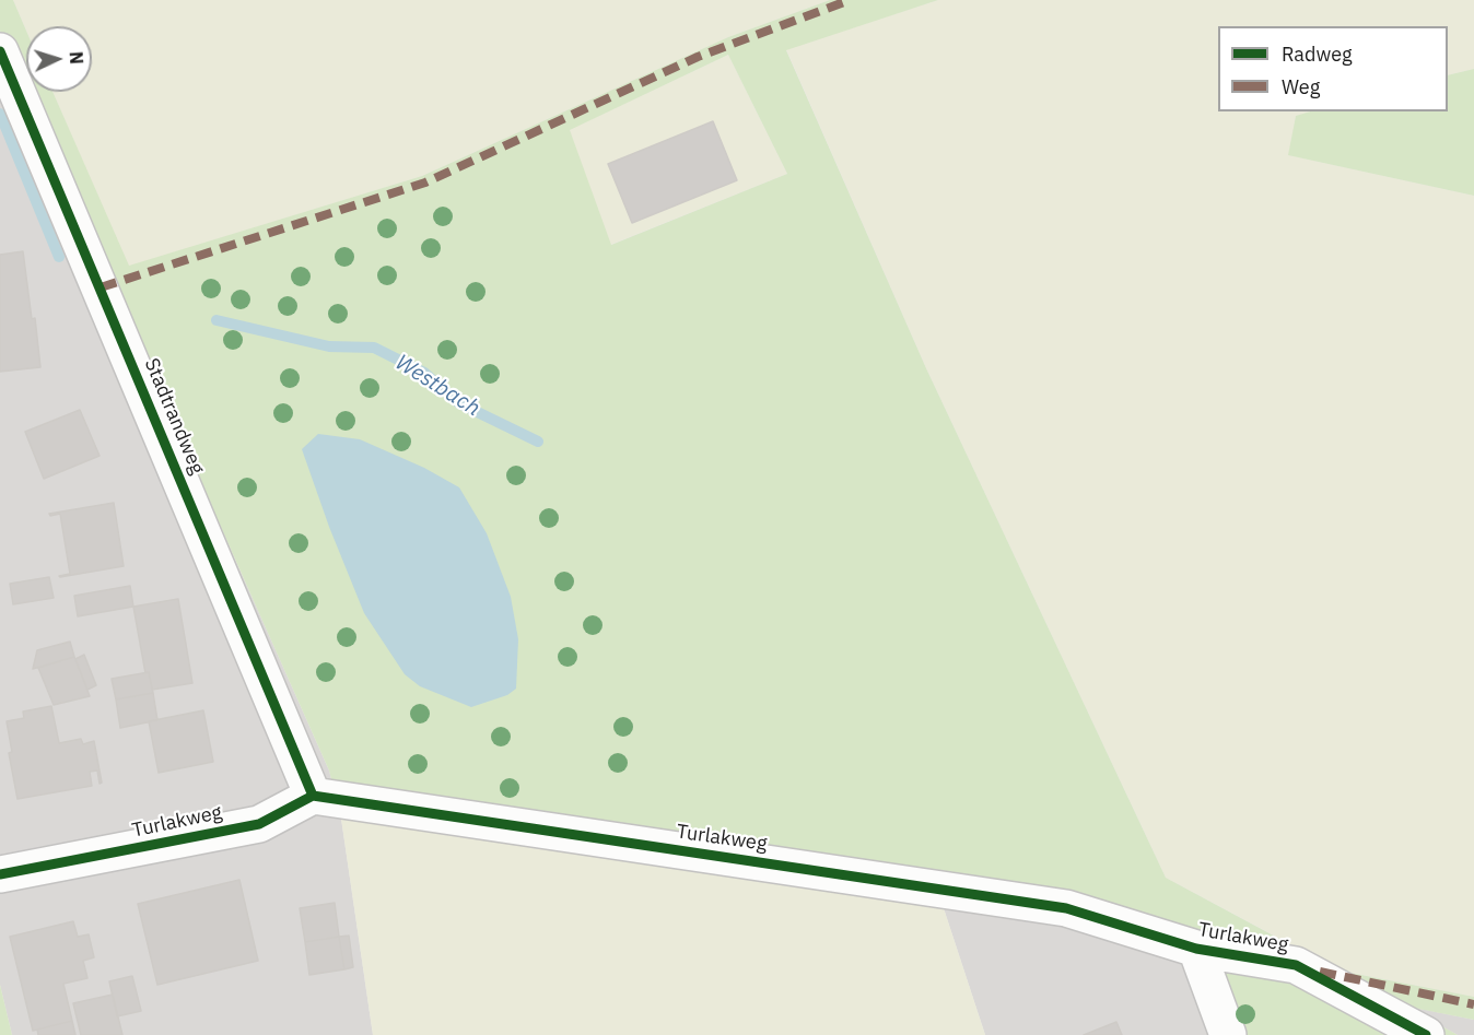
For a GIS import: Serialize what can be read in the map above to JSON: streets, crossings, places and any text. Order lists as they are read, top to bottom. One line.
{"streets":{"street":["Stadtrandweg","Turlakweg"]},"crossings":[["Stadtrandweg","Turlakweg"]],"water":["Westbach"],"legend":["Radweg","Weg"],"north":"right"}
